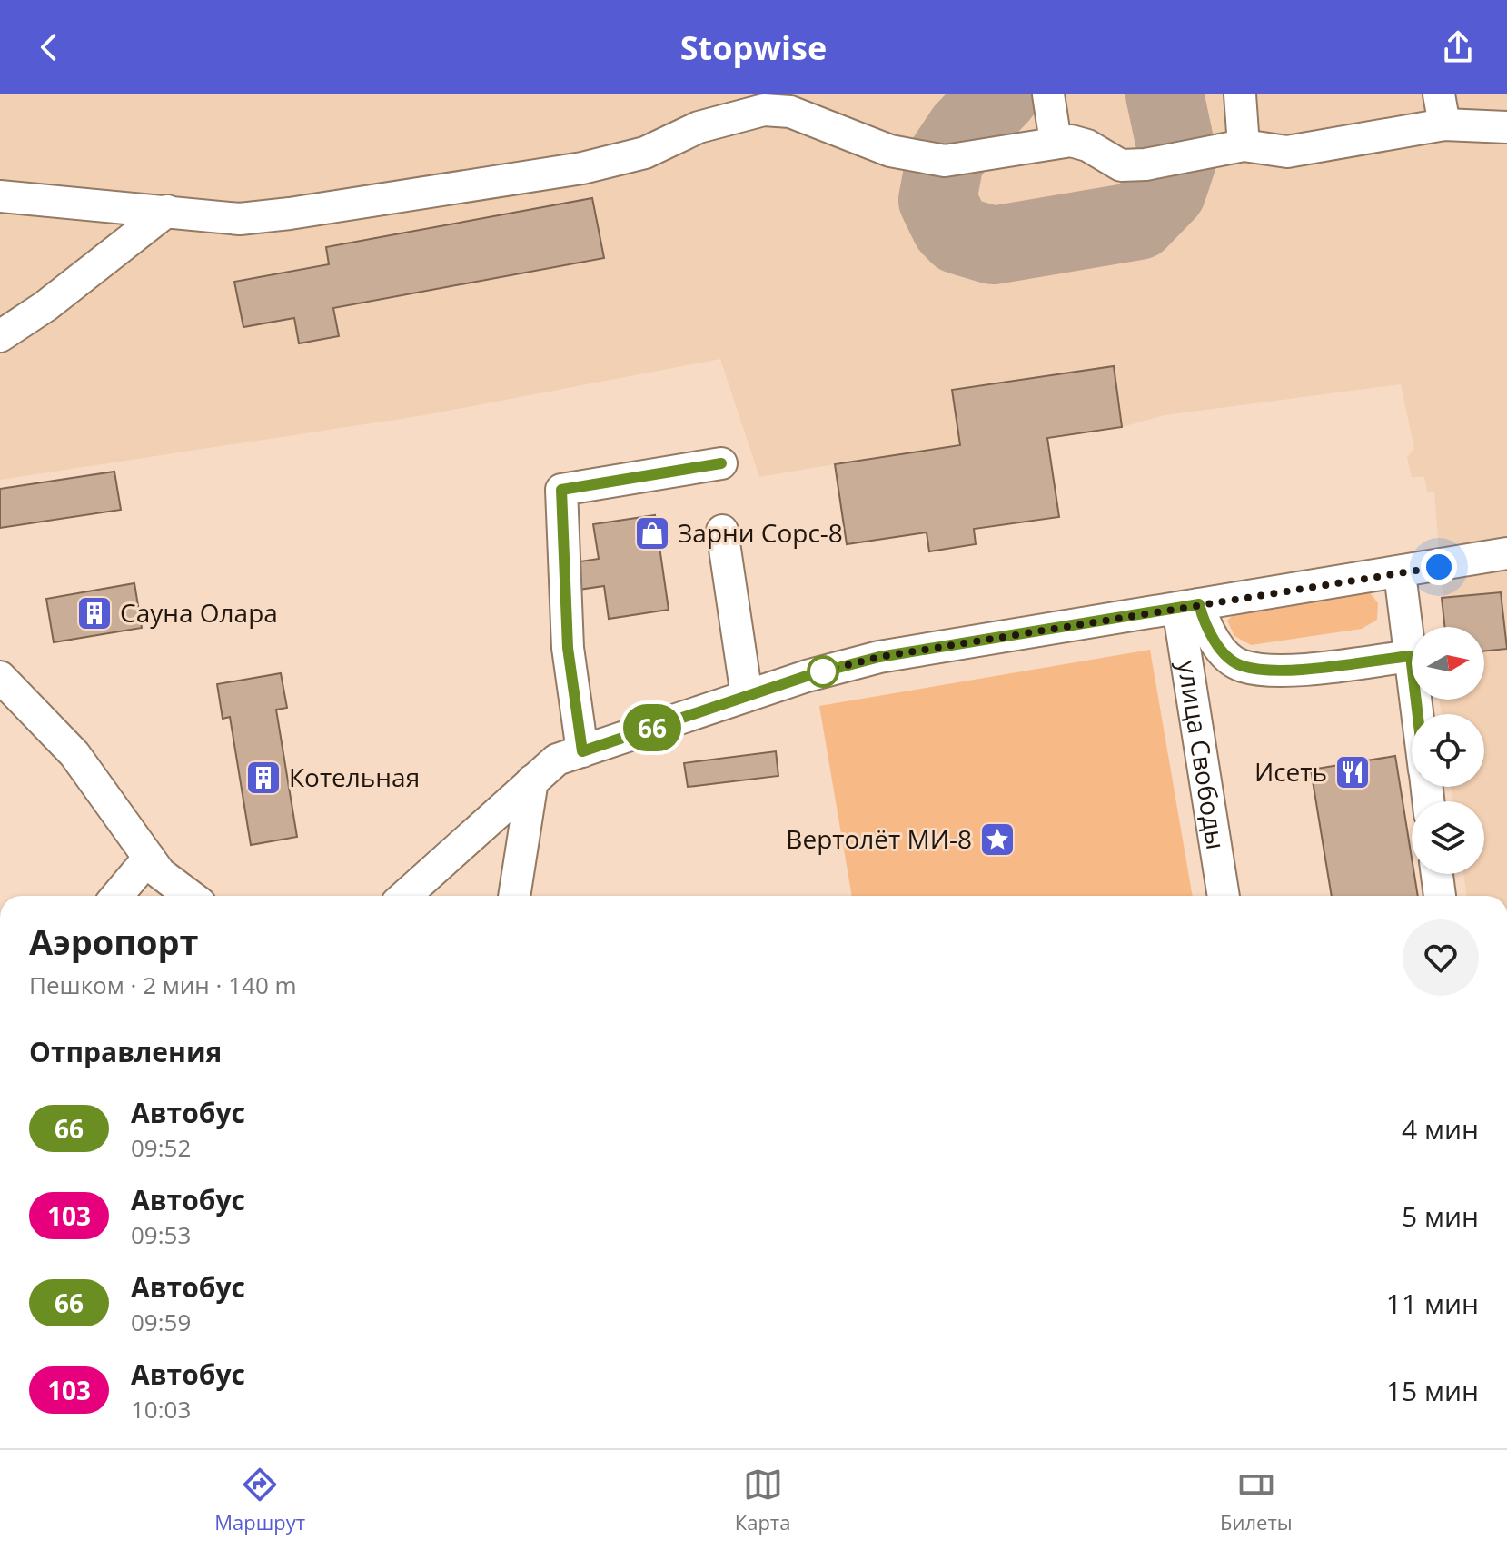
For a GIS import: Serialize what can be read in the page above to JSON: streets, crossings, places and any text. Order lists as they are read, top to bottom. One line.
{"streets":{"street":["улица Свободы"]},"places":{"shop":["Зарни Сорс-8"],"building":["Сауна Олара","Котельная"],"restaurant":["Исеть"],"place":["Вертолёт МИ-8"]},"lines":["bus line 66"],"north":"right","page":{"header":"Stopwise","on_map":"66","heading":[["Аэропорт","Пешком · 2 мин · 140 m"],"Отправления"],"list":[{"mark":"66","name":"Автобус","note":"09:52","value":"4 мин"},{"mark":"103","name":"Автобус","note":"09:53","value":"5 мин"},{"mark":"66","name":"Автобус","note":"09:59","value":"11 мин"},{"mark":"103","name":"Автобус","note":"10:03","value":"15 мин"}],"tabs":["Маршрут","Карта","Билеты"]}}
